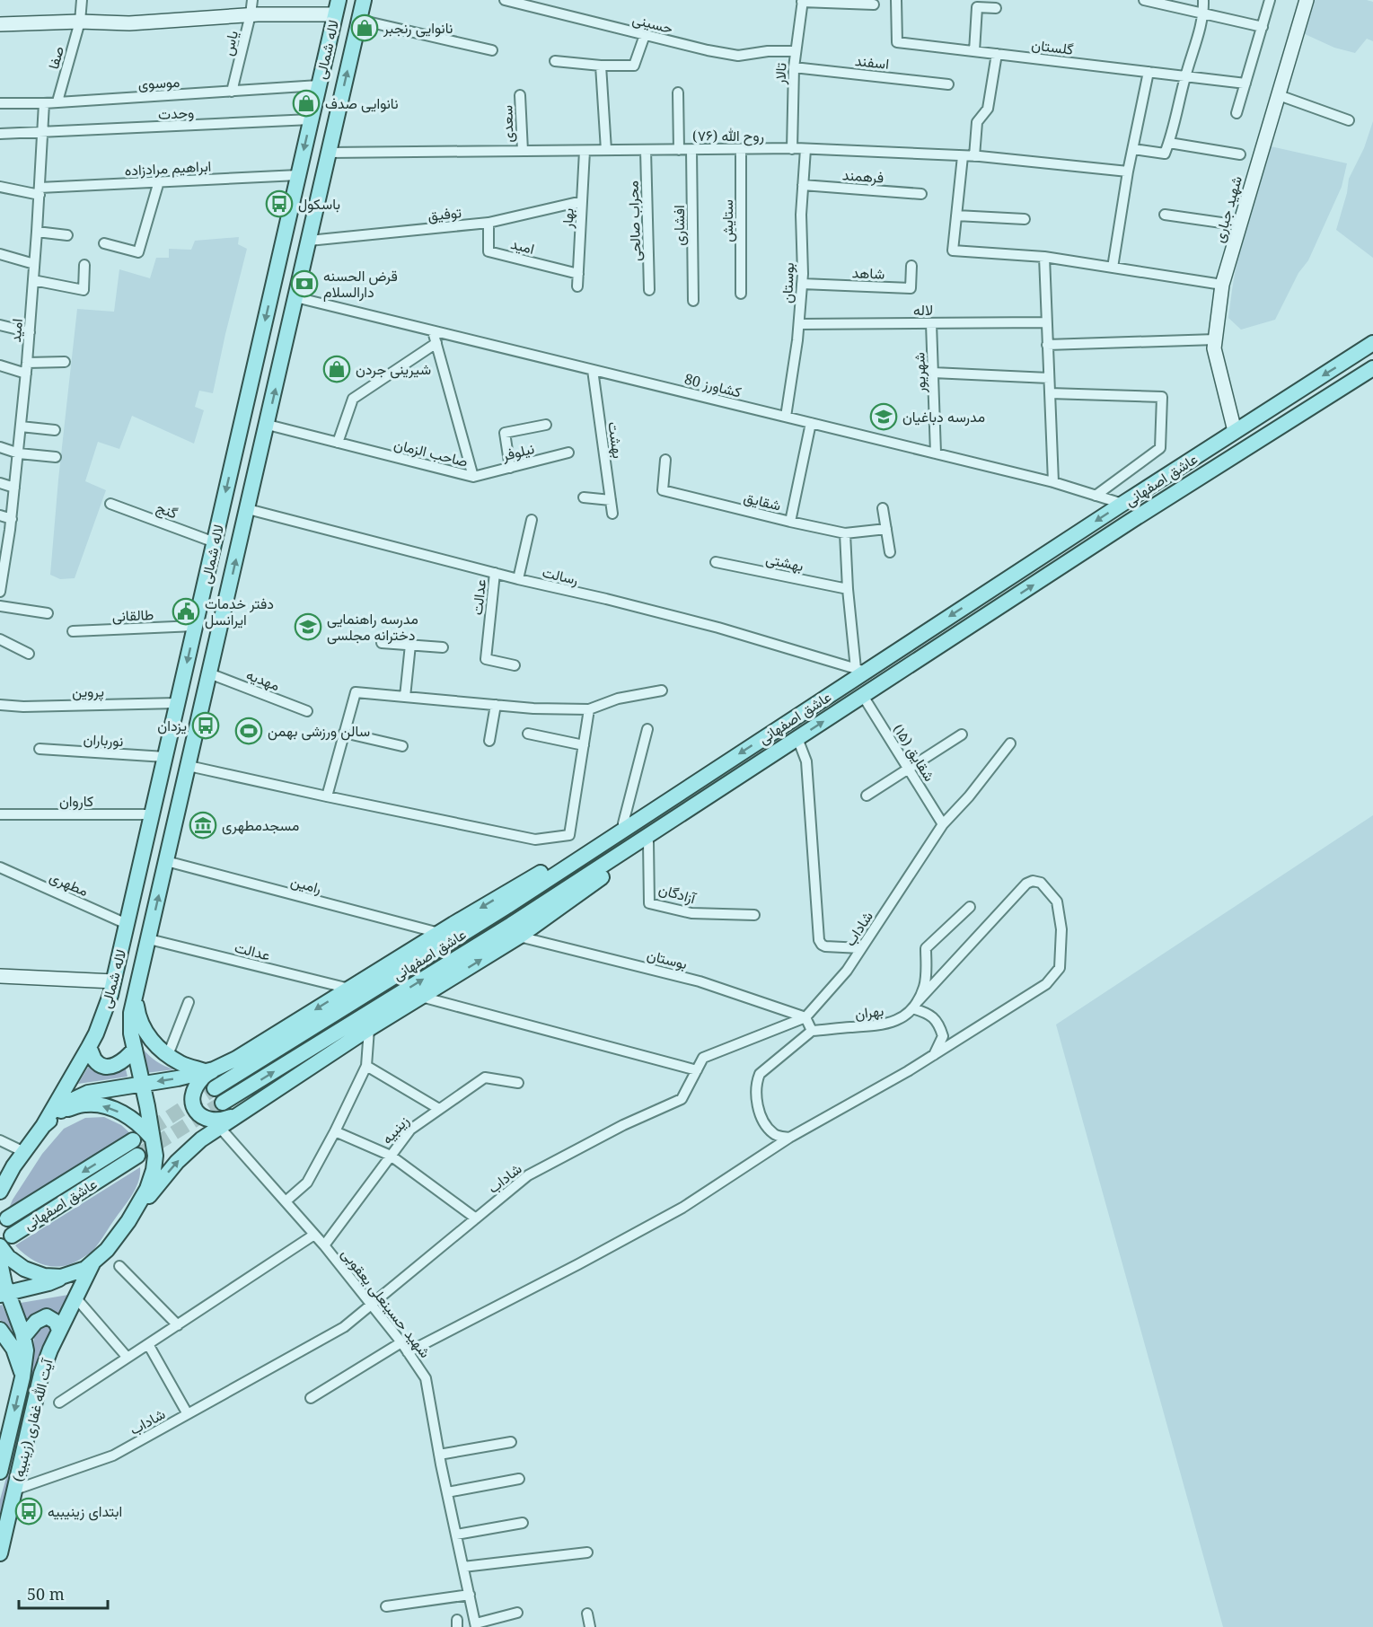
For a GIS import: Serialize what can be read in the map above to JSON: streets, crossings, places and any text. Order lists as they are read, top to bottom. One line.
{"streets":{"main road":["لاله شمالی","عاشق اصفهانی","آیت الله غفاری (زینبیه)"],"street":["حسینی","یاس","گلستان","صفا","اسفند","تالار","موسوی","وحدت","سعدی","روح الله (۷۶)","ابراهیم مرادزاده","فرهمند","شهید جباری","توفیق","بهار","محراب صالحی","ستایش","افشاری","امید","شاهد","بوستان","لاله","شهریور","کشاورز 80","بهشت","نیلوفر","صاحب الزمان","شقایق","گنج","بهشتی","رسالت","عدالت","طالقانی","مهدیه","پروین","نورباران","شقایق (۱۵)","کاروان","مطهری","رامین","آزادگان","شاداب","بهران","زینبیه","شهید حسینعلی یعقوبی"]},"crossings":[["حسینی","تالار"],["یاس","موسوی"],["لاله شمالی","موسوی"],["لاله شمالی","وحدت"],["لاله شمالی","روح الله (۷۶)"],["لاله شمالی","ابراهیم مرادزاده"],["لاله شمالی","توفیق"],["لاله شمالی","کشاورز 80"],["لاله شمالی","صاحب الزمان"],["لاله شمالی","گنج"],["لاله شمالی","رسالت"],["لاله شمالی","عدالت"],["لاله شمالی","طالقانی"],["لاله شمالی","مهدیه"],["لاله شمالی","پروین"],["لاله شمالی","نورباران"],["لاله شمالی","کاروان"],["لاله شمالی","مطهری"],["لاله شمالی","رامین"],["صفا","موسوی"],["اسفند","تالار"],["تالار","روح الله (۷۶)"],["موسوی","امید"],["وحدت","امید"],["سعدی","روح الله (۷۶)"],["روح الله (۷۶)","بهار"],["روح الله (۷۶)","محراب صالحی"],["روح الله (۷۶)","ستایش"],["روح الله (۷۶)","افشاری"],["روح الله (۷۶)","بوستان"],["ابراهیم مرادزاده","امید"],["فرهمند","بوستان"],["شهید جباری","عاشق اصفهانی"],["توفیق","بهار"],["توفیق","امید"],["بهار","امید"],["شاهد","بوستان"],["بوستان","لاله"],["بوستان","کشاورز 80"],["بوستان","شاداب"],["لاله","شهریور"],["شهریور","کشاورز 80"],["کشاورز 80","بهشت"],["کشاورز 80","صاحب الزمان"],["کشاورز 80","عاشق اصفهانی"],["نیلوفر","صاحب الزمان"],["عاشق اصفهانی","رسالت"],["عاشق اصفهانی","شقایق (۱۵)"],["رسالت","عدالت"],["شقایق (۱۵)","شاداب"],["شاداب","شهید حسینعلی یعقوبی"],["شاداب","آیت الله غفاری (زینبیه)"],["زینبیه","شهید حسینعلی یعقوبی"]],"places":{"shop":["نانوایی رنجبر","نانوایی صدف","شیرینی جردن"],"bus stop":["باسکول","یزدان","ابتدای زینیبیه"],"bank":["قرض الحسنه دارالسلام"],"school or university":["مدرسه دباغیان","مدرسه راهنمایی دخترانه مجلسی"],"public building":["دفتر خدمات ایرانسل"],"sports":["سالن ورزشی بهمن"],"museum":["مسجدمطهری"]},"scale_bar":"50 m"}
